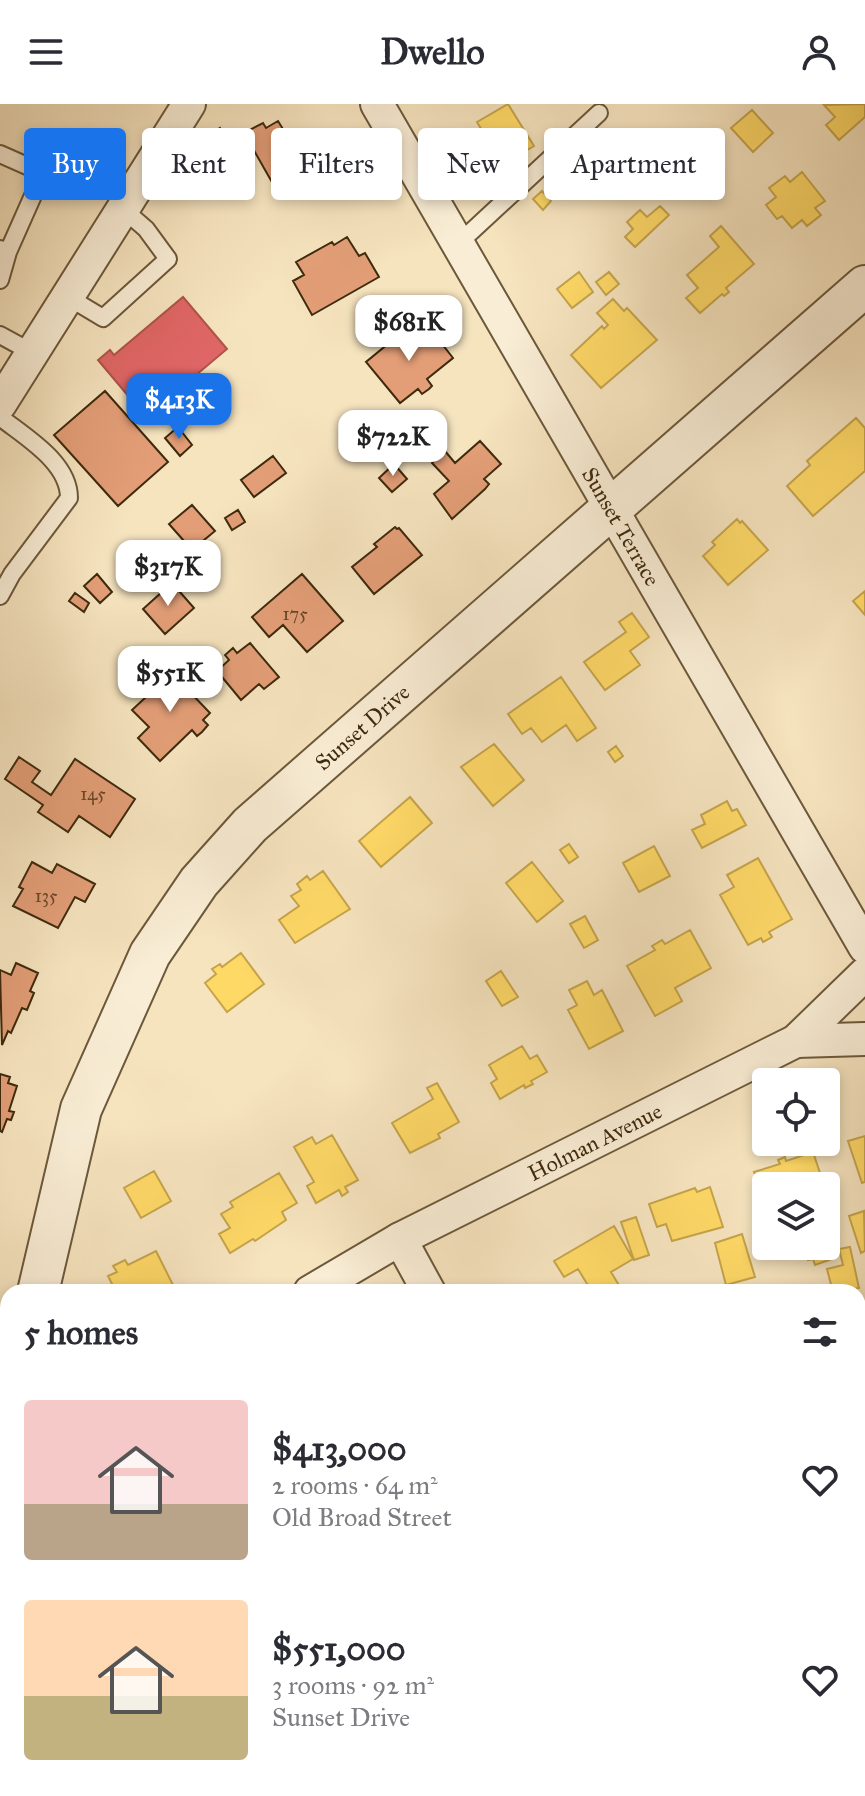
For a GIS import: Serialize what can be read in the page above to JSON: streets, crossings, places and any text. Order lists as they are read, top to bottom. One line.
{"streets":{"street":["Sunset Terrace","Sunset Drive","Holman Avenue"]},"crossings":[["Sunset Terrace","Sunset Drive"]],"house_numbers":["175","145","135"],"page":{"header":"Dwello","chip":["Buy","Rent","Filters","New","Apartment"],"price":["$681K","$413K","$722K","$317K","$551K"],"heading":"5 homes","list":[{"name":"$413,000","note":"2 rooms · 64 m² · Old Broad Street"},{"name":"$551,000","note":"3 rooms · 92 m² · Sunset Drive"}]}}
